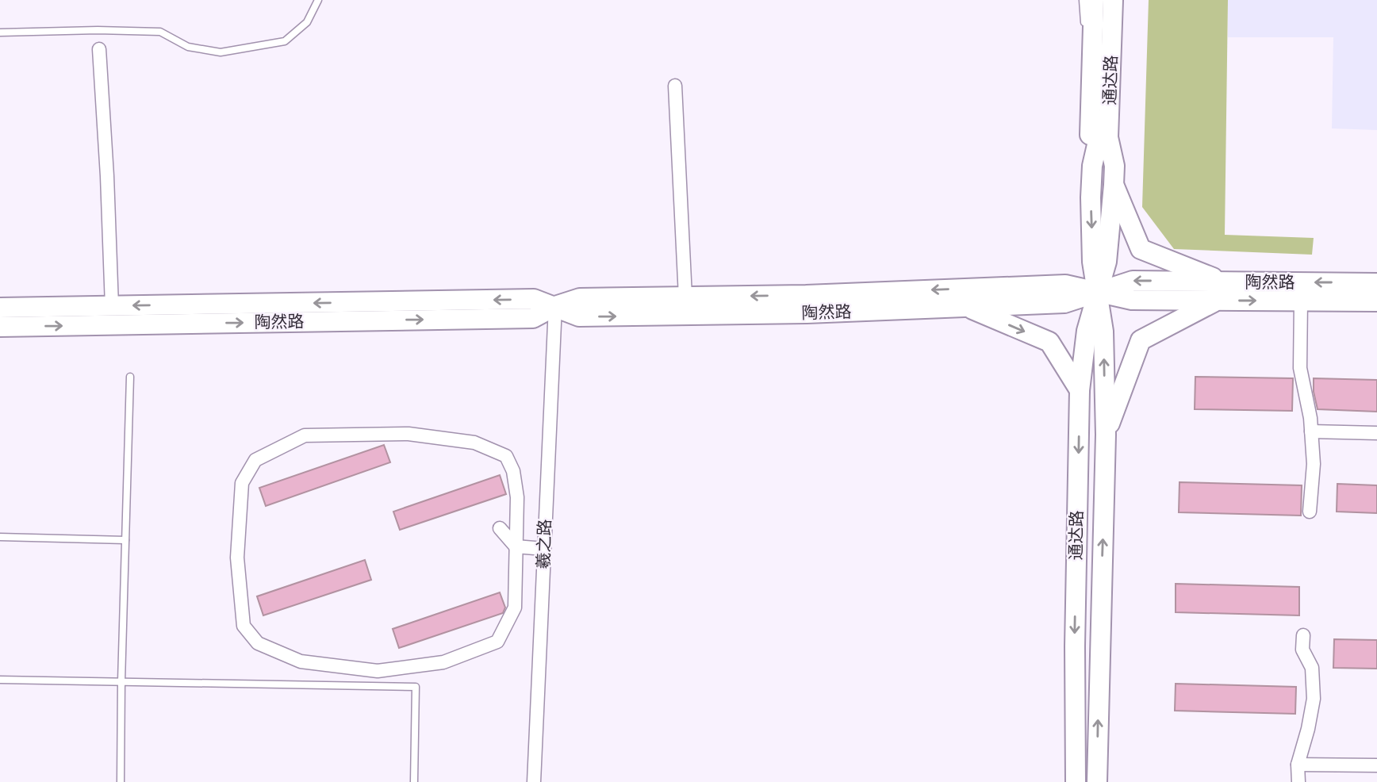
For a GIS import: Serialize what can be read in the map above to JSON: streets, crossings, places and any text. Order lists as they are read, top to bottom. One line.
{"streets":{"main road":["通达路","陶然路"],"street":["羲之路"]},"crossings":[["通达路","陶然路"],["陶然路","羲之路"]]}
